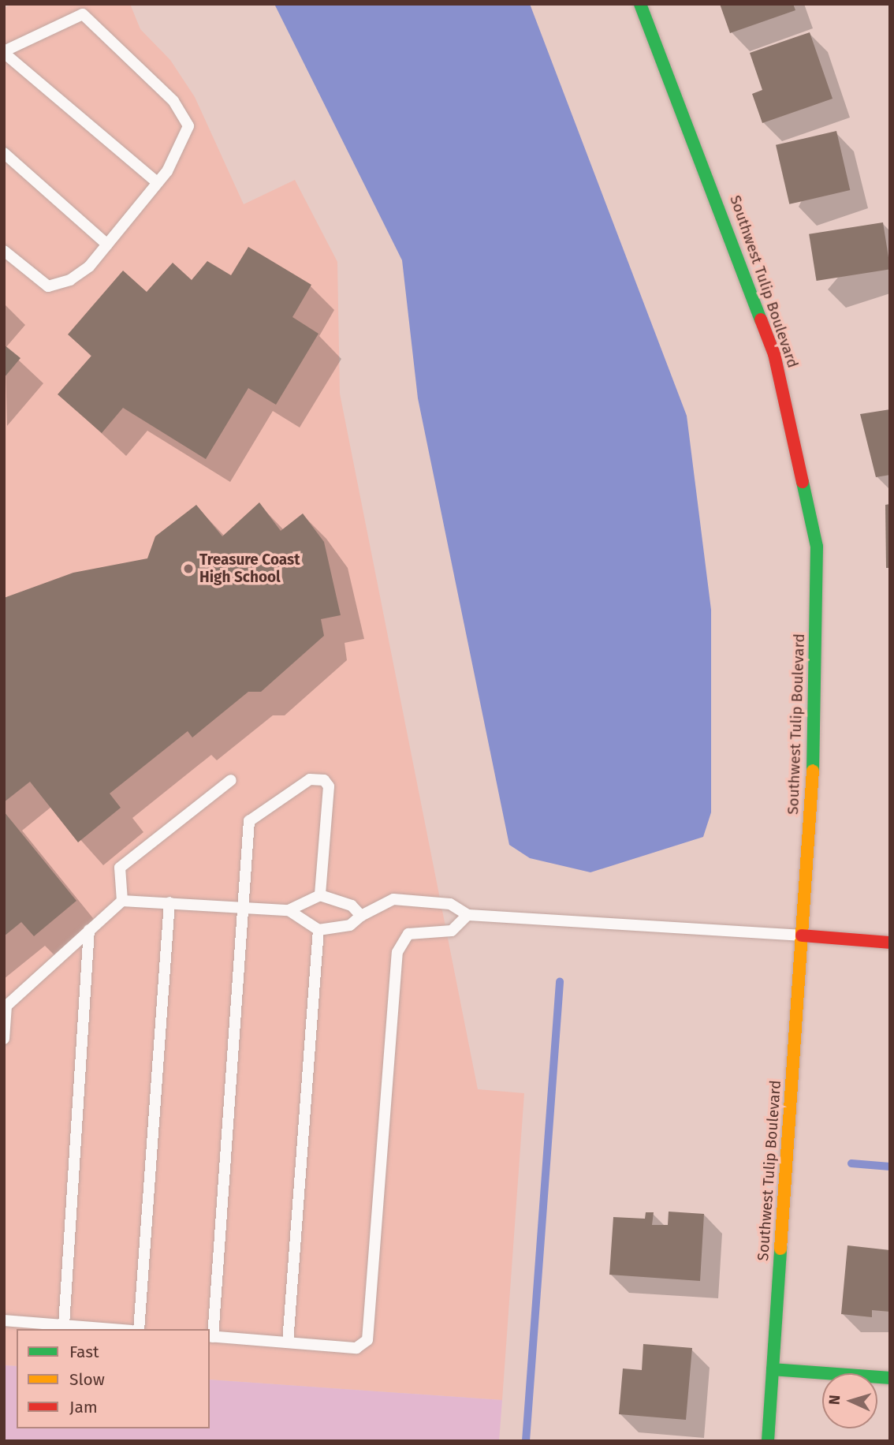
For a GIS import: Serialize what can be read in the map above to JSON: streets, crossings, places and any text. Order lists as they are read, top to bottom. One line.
{"streets":{"street":["Southwest Tulip Boulevard"]},"places":["Treasure Coast High School"],"legend":["Fast","Slow","Jam"],"north":"left"}
